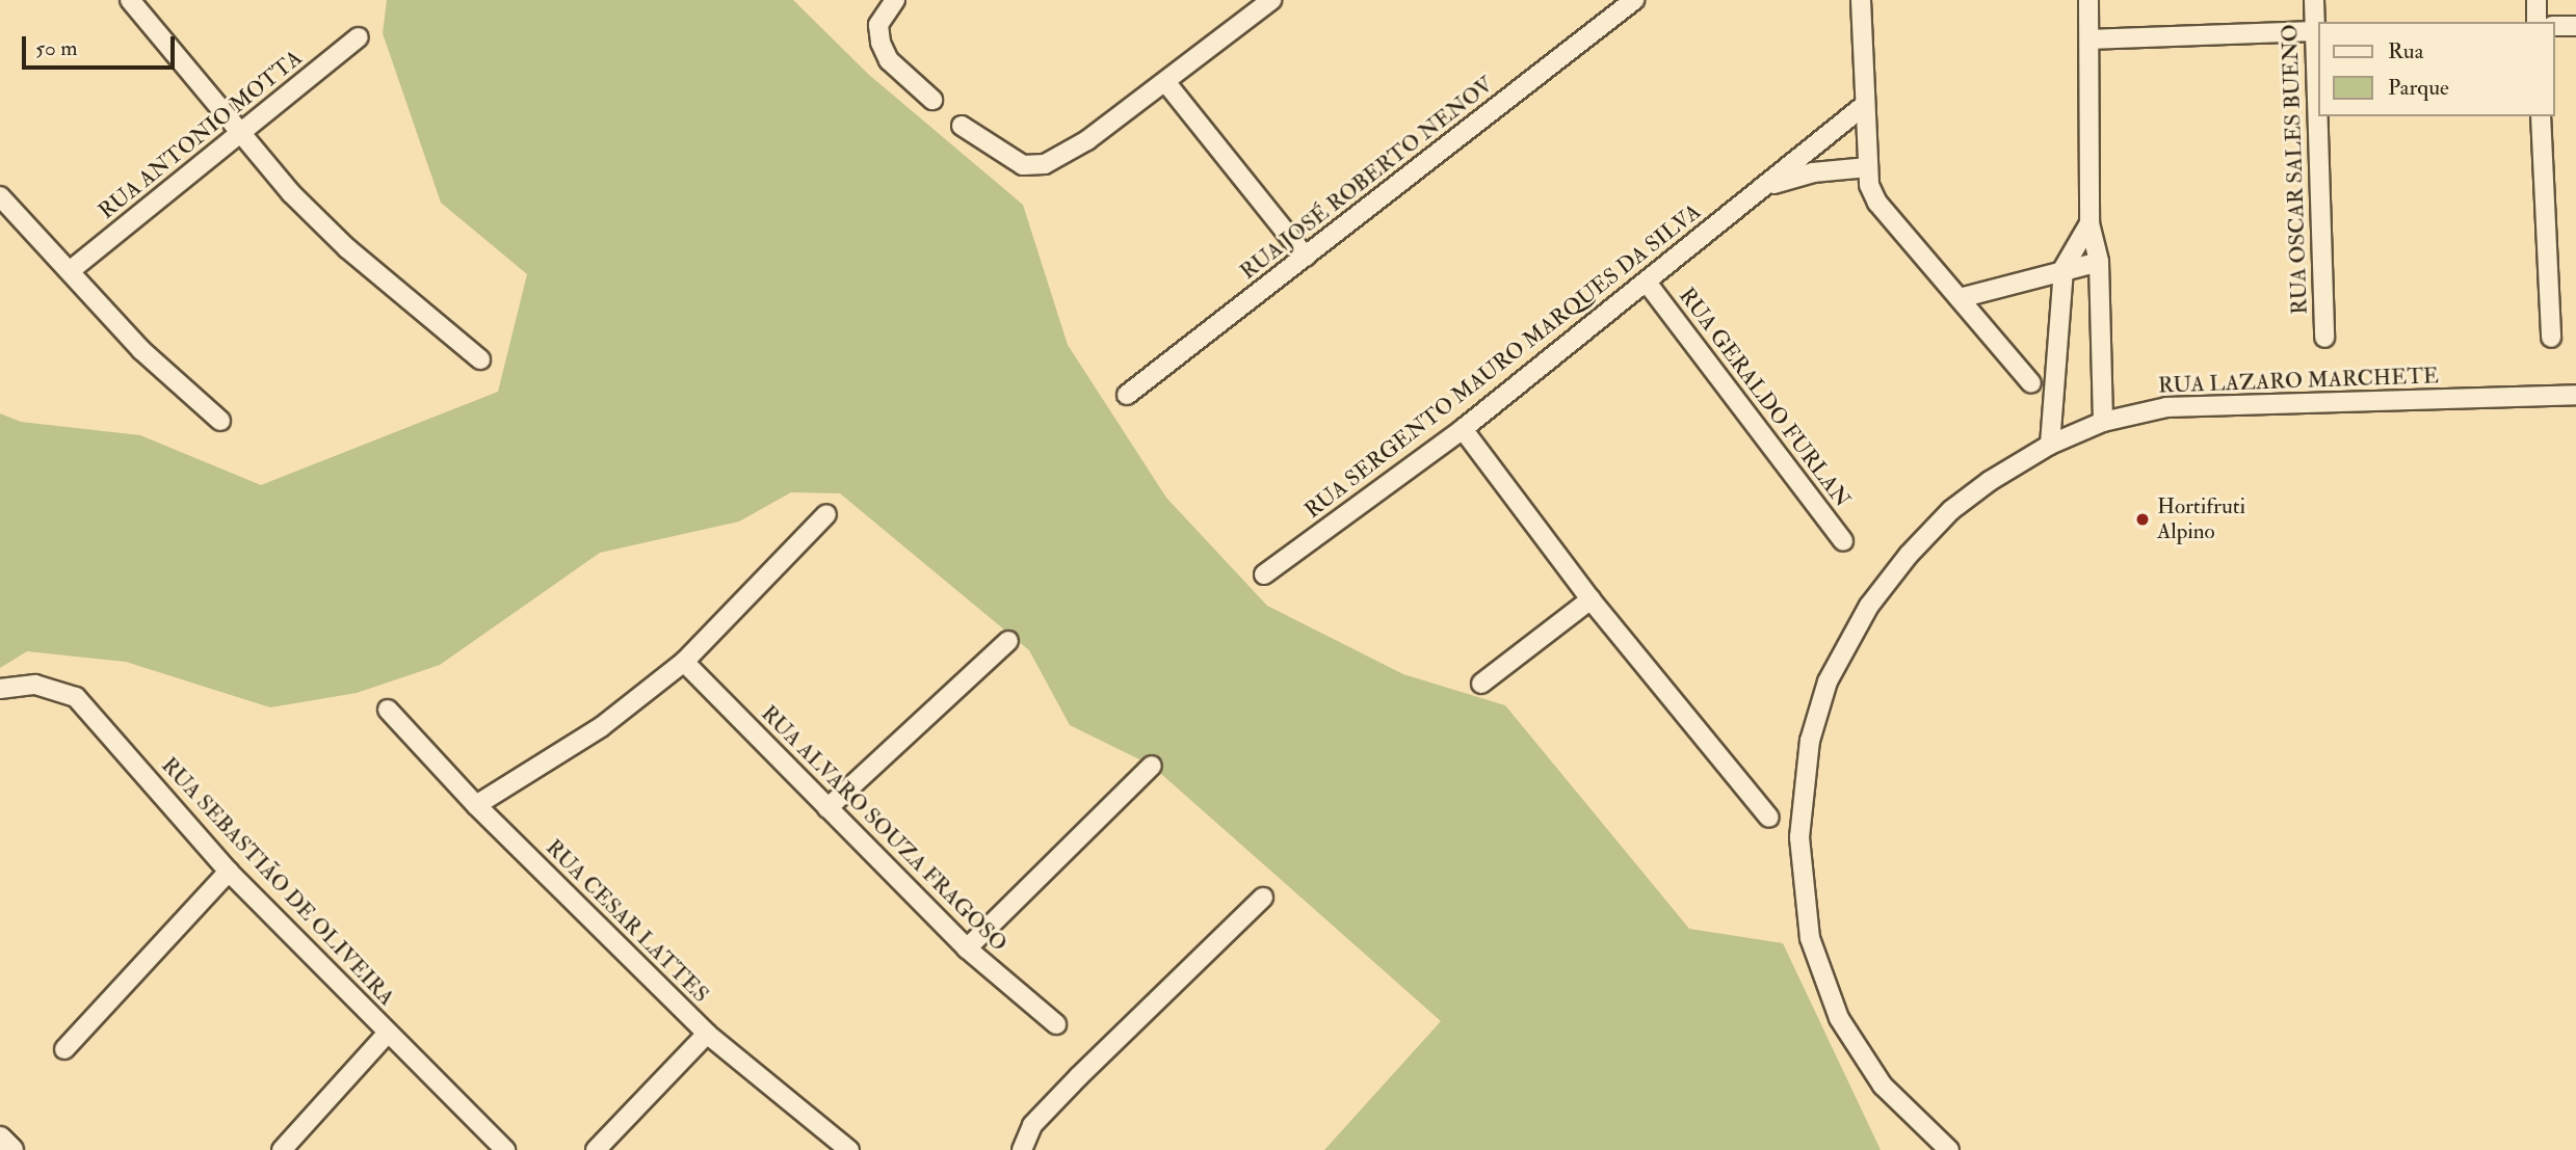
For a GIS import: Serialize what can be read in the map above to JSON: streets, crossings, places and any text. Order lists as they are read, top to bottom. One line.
{"streets":{"street":["RUA ANTONIO MOTTA","RUA OSCAR SALES BUENO","RUA JOSÉ ROBERTO NENOV","RUA SERGENTO MAURO MARQUES DA SILVA","RUA LAZARO MARCHETE","RUA GERALDO FURLAN","RUA ALVARO SOUZA FRAGOSO","RUA SEBASTIÃO DE OLIVEIRA","RUA CESAR LATTES"]},"crossings":[["RUA SERGENTO MAURO MARQUES DA SILVA","RUA GERALDO FURLAN"]],"places":["Hortifruti Alpino"],"legend":["Rua","Parque"],"scale_bar":"50 m"}
